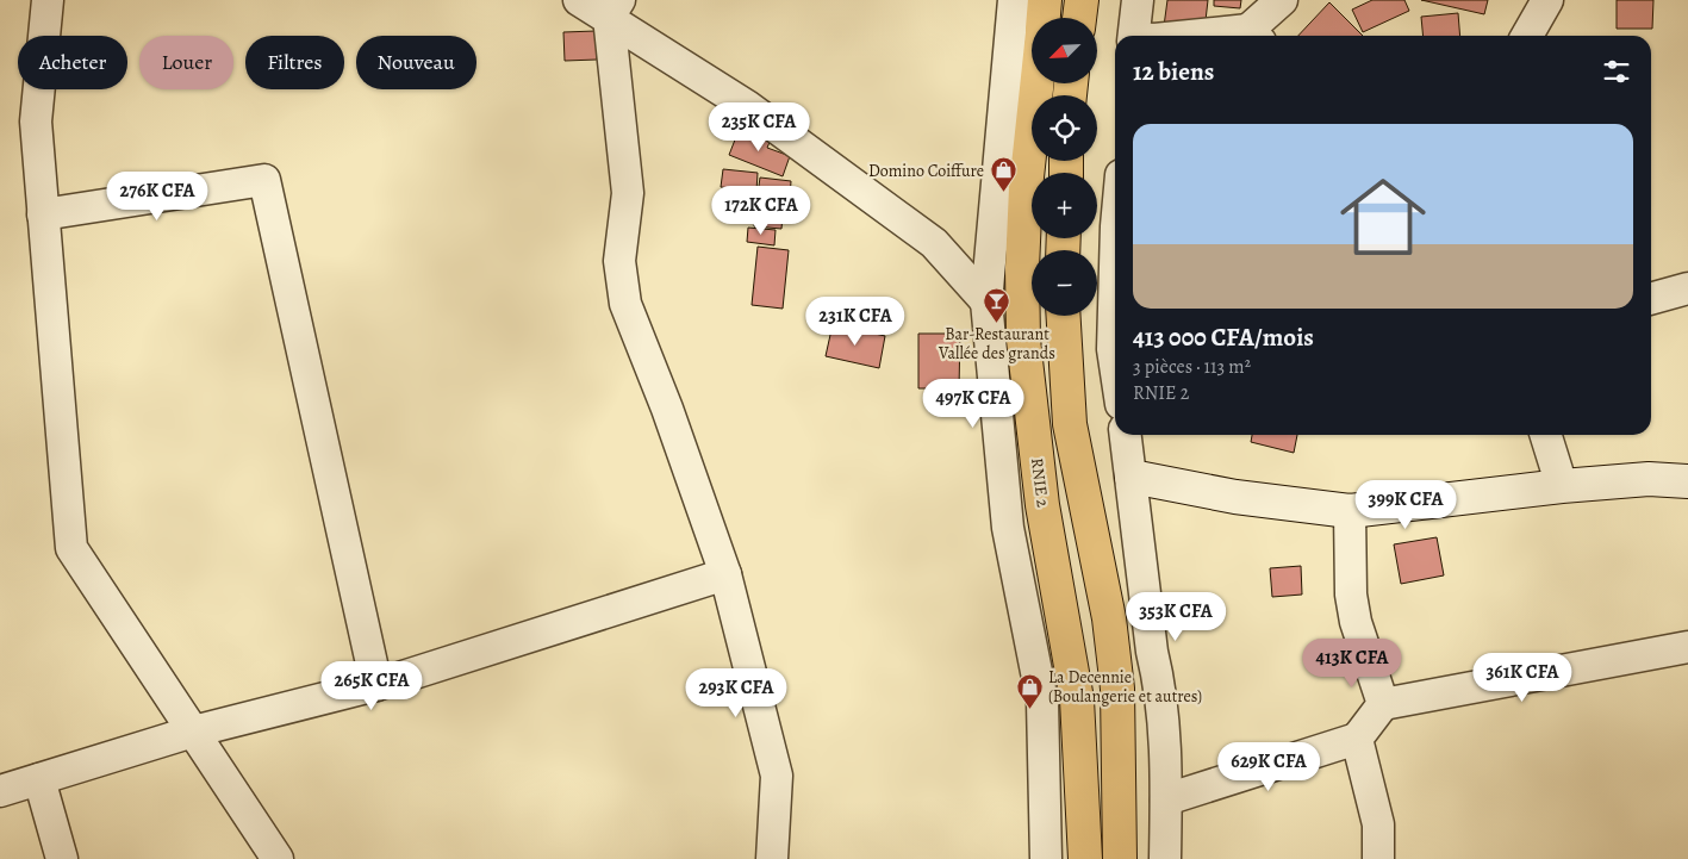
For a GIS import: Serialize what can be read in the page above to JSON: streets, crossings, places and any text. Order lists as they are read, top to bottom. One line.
{"streets":{"highway":["RNIE 2"]},"places":{"shop":["Domino Coiffure","La Decennie (Boulangerie et autres)"],"bar":["Bar-Restaurant Vallée des grands"]},"north":"bottom left","page":{"map_buttons":["+","−"],"chip":["Acheter","Louer","Filtres","Nouveau"],"heading":"12 biens","price":["235K CFA","276K CFA","172K CFA","231K CFA","497K CFA","399K CFA","353K CFA","413K CFA","361K CFA","265K CFA","293K CFA","629K CFA"],"list":[{"name":"413 000 CFA/mois","note":"3 pièces · 113 m² · RNIE 2"}]}}
